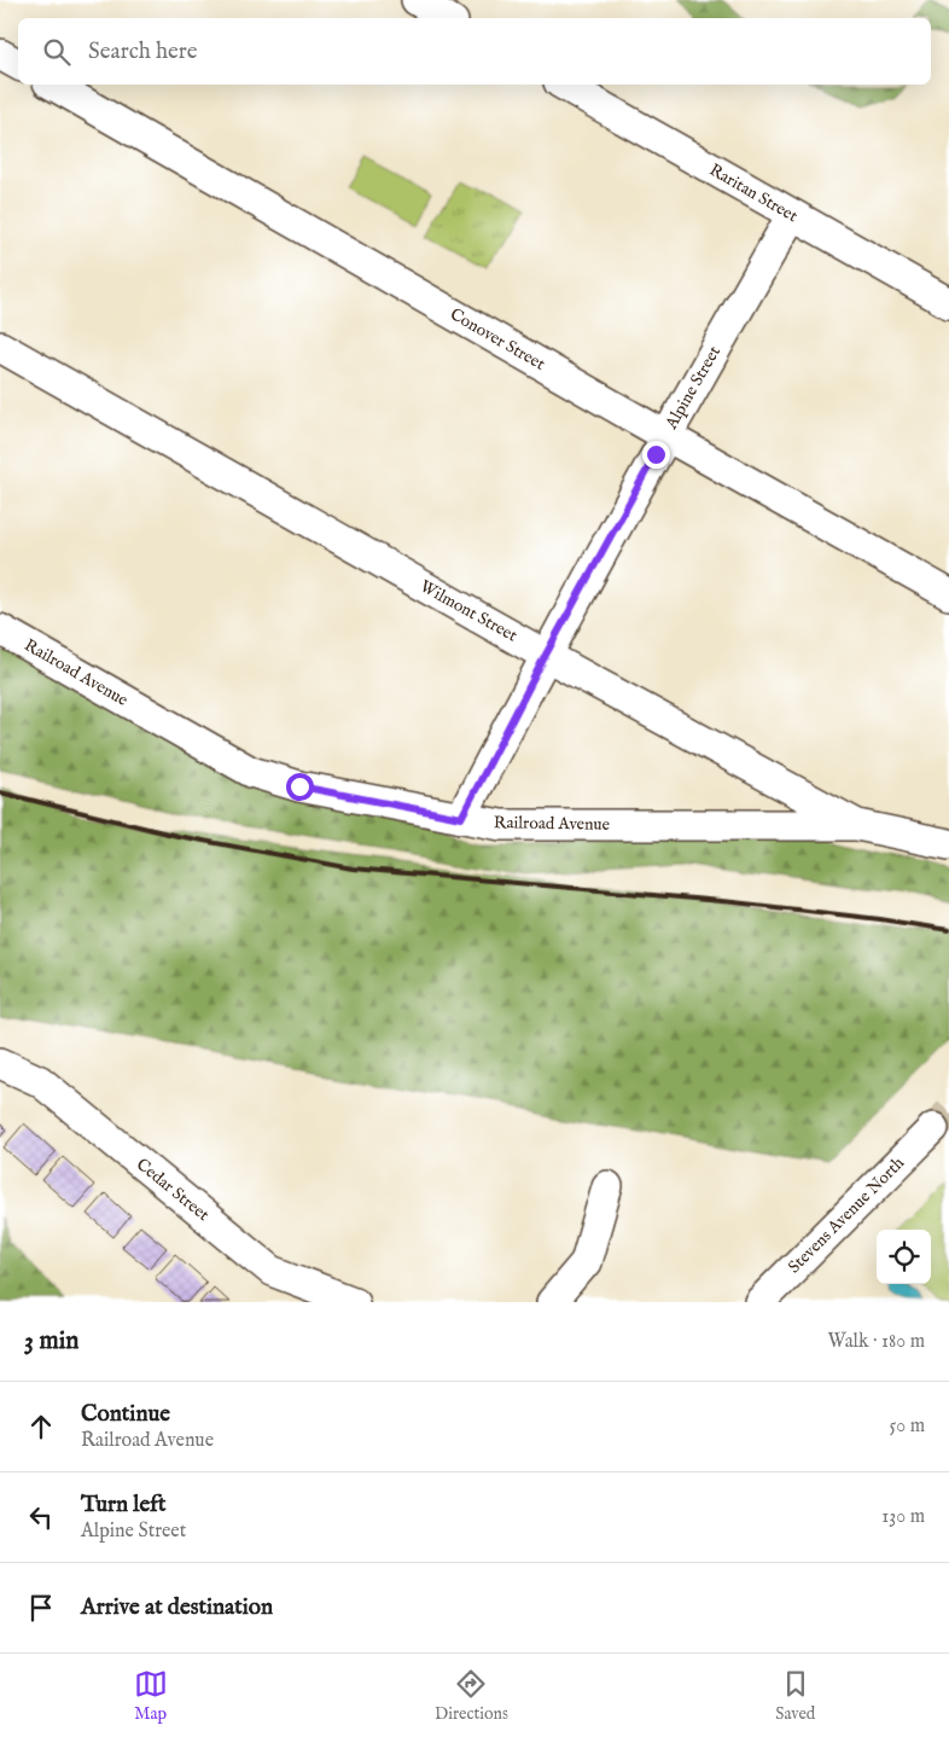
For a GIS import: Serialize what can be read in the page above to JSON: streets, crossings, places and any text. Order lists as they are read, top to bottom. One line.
{"streets":{"street":["Raritan Street","Conover Street","Alpine Street","Wilmont Street","Railroad Avenue","Cedar Street","Stevens Avenue North"]},"crossings":[["Raritan Street","Alpine Street"],["Conover Street","Alpine Street"],["Alpine Street","Wilmont Street"],["Alpine Street","Railroad Avenue"],["Wilmont Street","Railroad Avenue"]],"page":{"search":"Search here","heading":["3 min","Walk · 180 m"],"list":[["Continue","Railroad Avenue","50 m"],["Turn left","Alpine Street","130 m"],"Arrive at destination"],"nav":["Map","Directions","Saved"]}}
